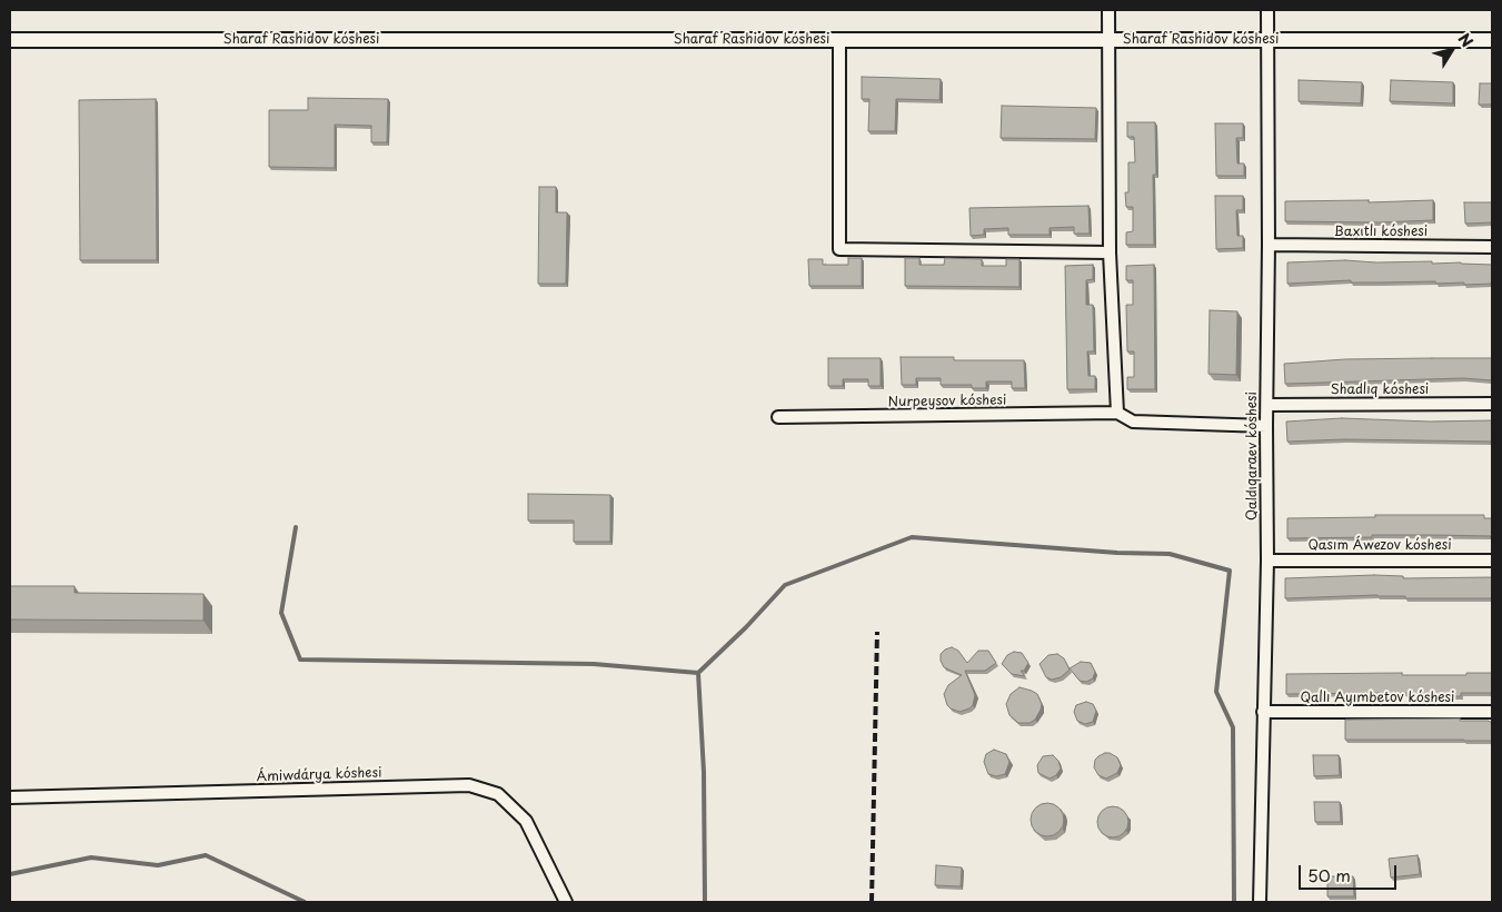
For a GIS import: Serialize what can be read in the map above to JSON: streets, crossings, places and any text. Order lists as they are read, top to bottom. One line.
{"streets":{"street":["Sharaf Rashidov kóshesi","Baxıtlı kóshesi","Shadlıq kóshesi","Nurpeysov kóshesi","Qaldıqaraev kóshesi","Qasım Áwezov kóshesi","Qallı Ayımbetov kóshesi","Ámiwdárya kóshesi"]},"crossings":[["Sharaf Rashidov kóshesi","Qaldıqaraev kóshesi"],["Baxıtlı kóshesi","Qaldıqaraev kóshesi"],["Shadlıq kóshesi","Qaldıqaraev kóshesi"],["Nurpeysov kóshesi","Qaldıqaraev kóshesi"],["Qaldıqaraev kóshesi","Qasım Áwezov kóshesi"],["Qaldıqaraev kóshesi","Qallı Ayımbetov kóshesi"]],"scale_bar":"50 m","north":"top right"}
